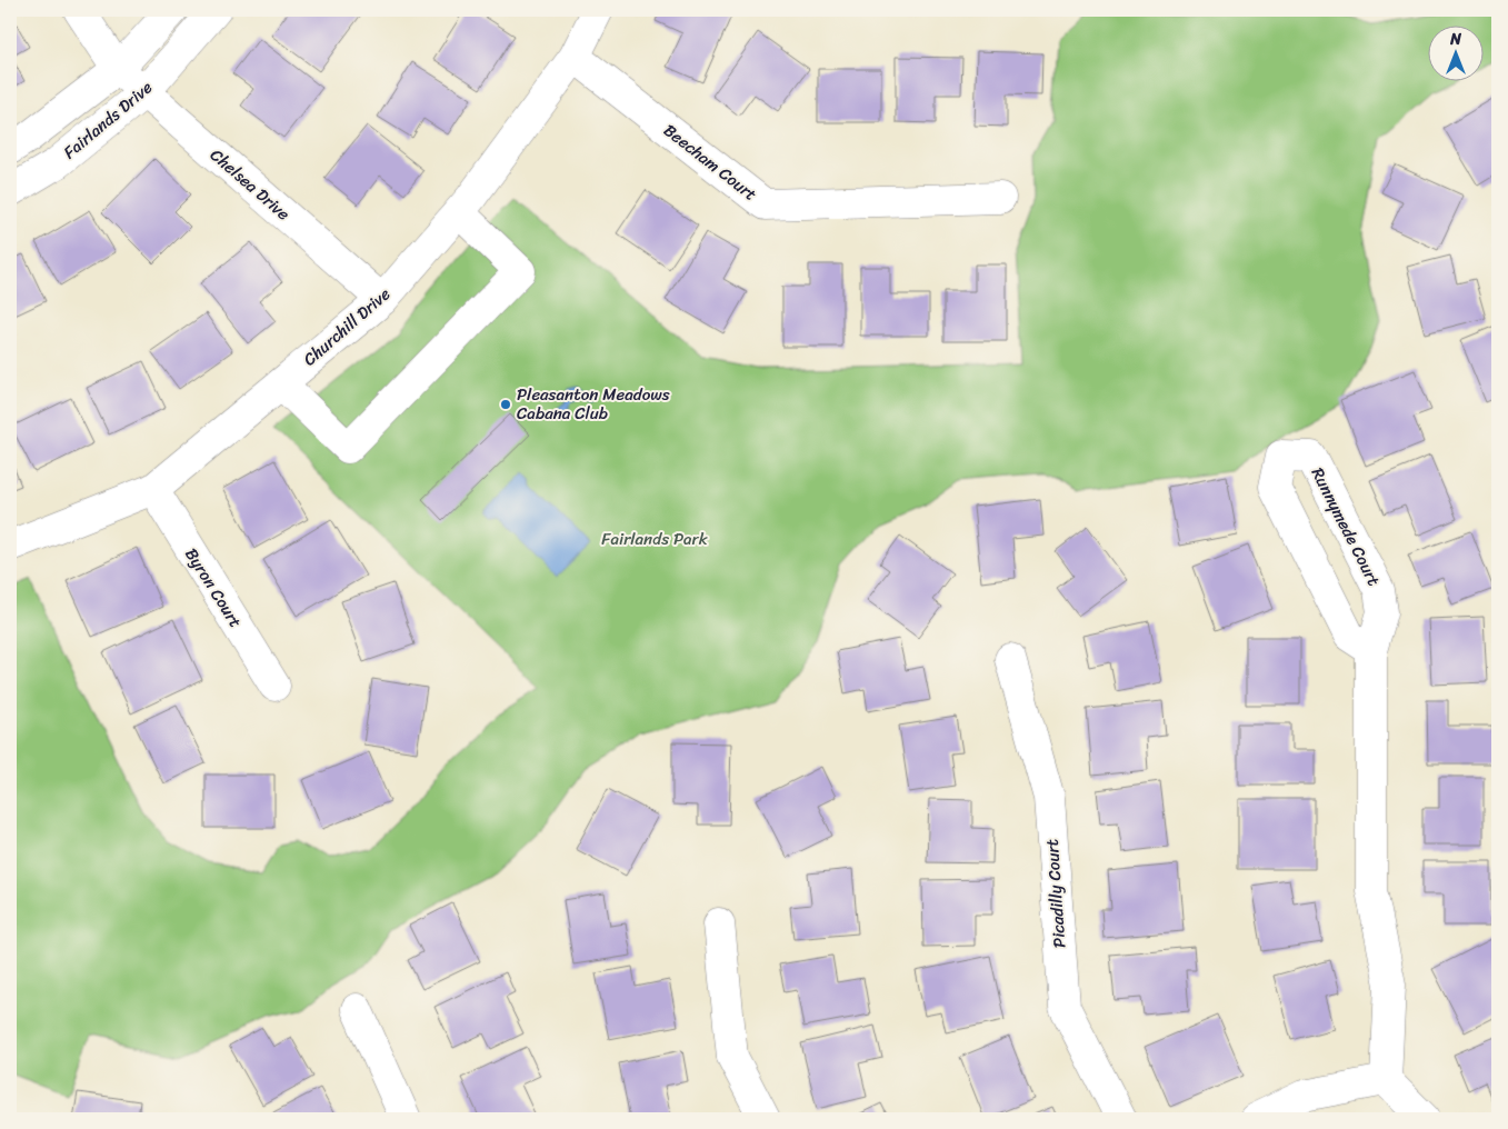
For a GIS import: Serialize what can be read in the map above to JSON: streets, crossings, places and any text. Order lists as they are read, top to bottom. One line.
{"streets":{"street":["Fairlands Drive","Beecham Court","Chelsea Drive","Churchill Drive","Runnymede Court","Byron Court","Picadilly Court"]},"crossings":[["Fairlands Drive","Chelsea Drive"],["Beecham Court","Churchill Drive"],["Chelsea Drive","Churchill Drive"],["Churchill Drive","Byron Court"]],"parks":["Fairlands Park"],"places":["Pleasanton Meadows Cabana Club"],"north":"top"}
